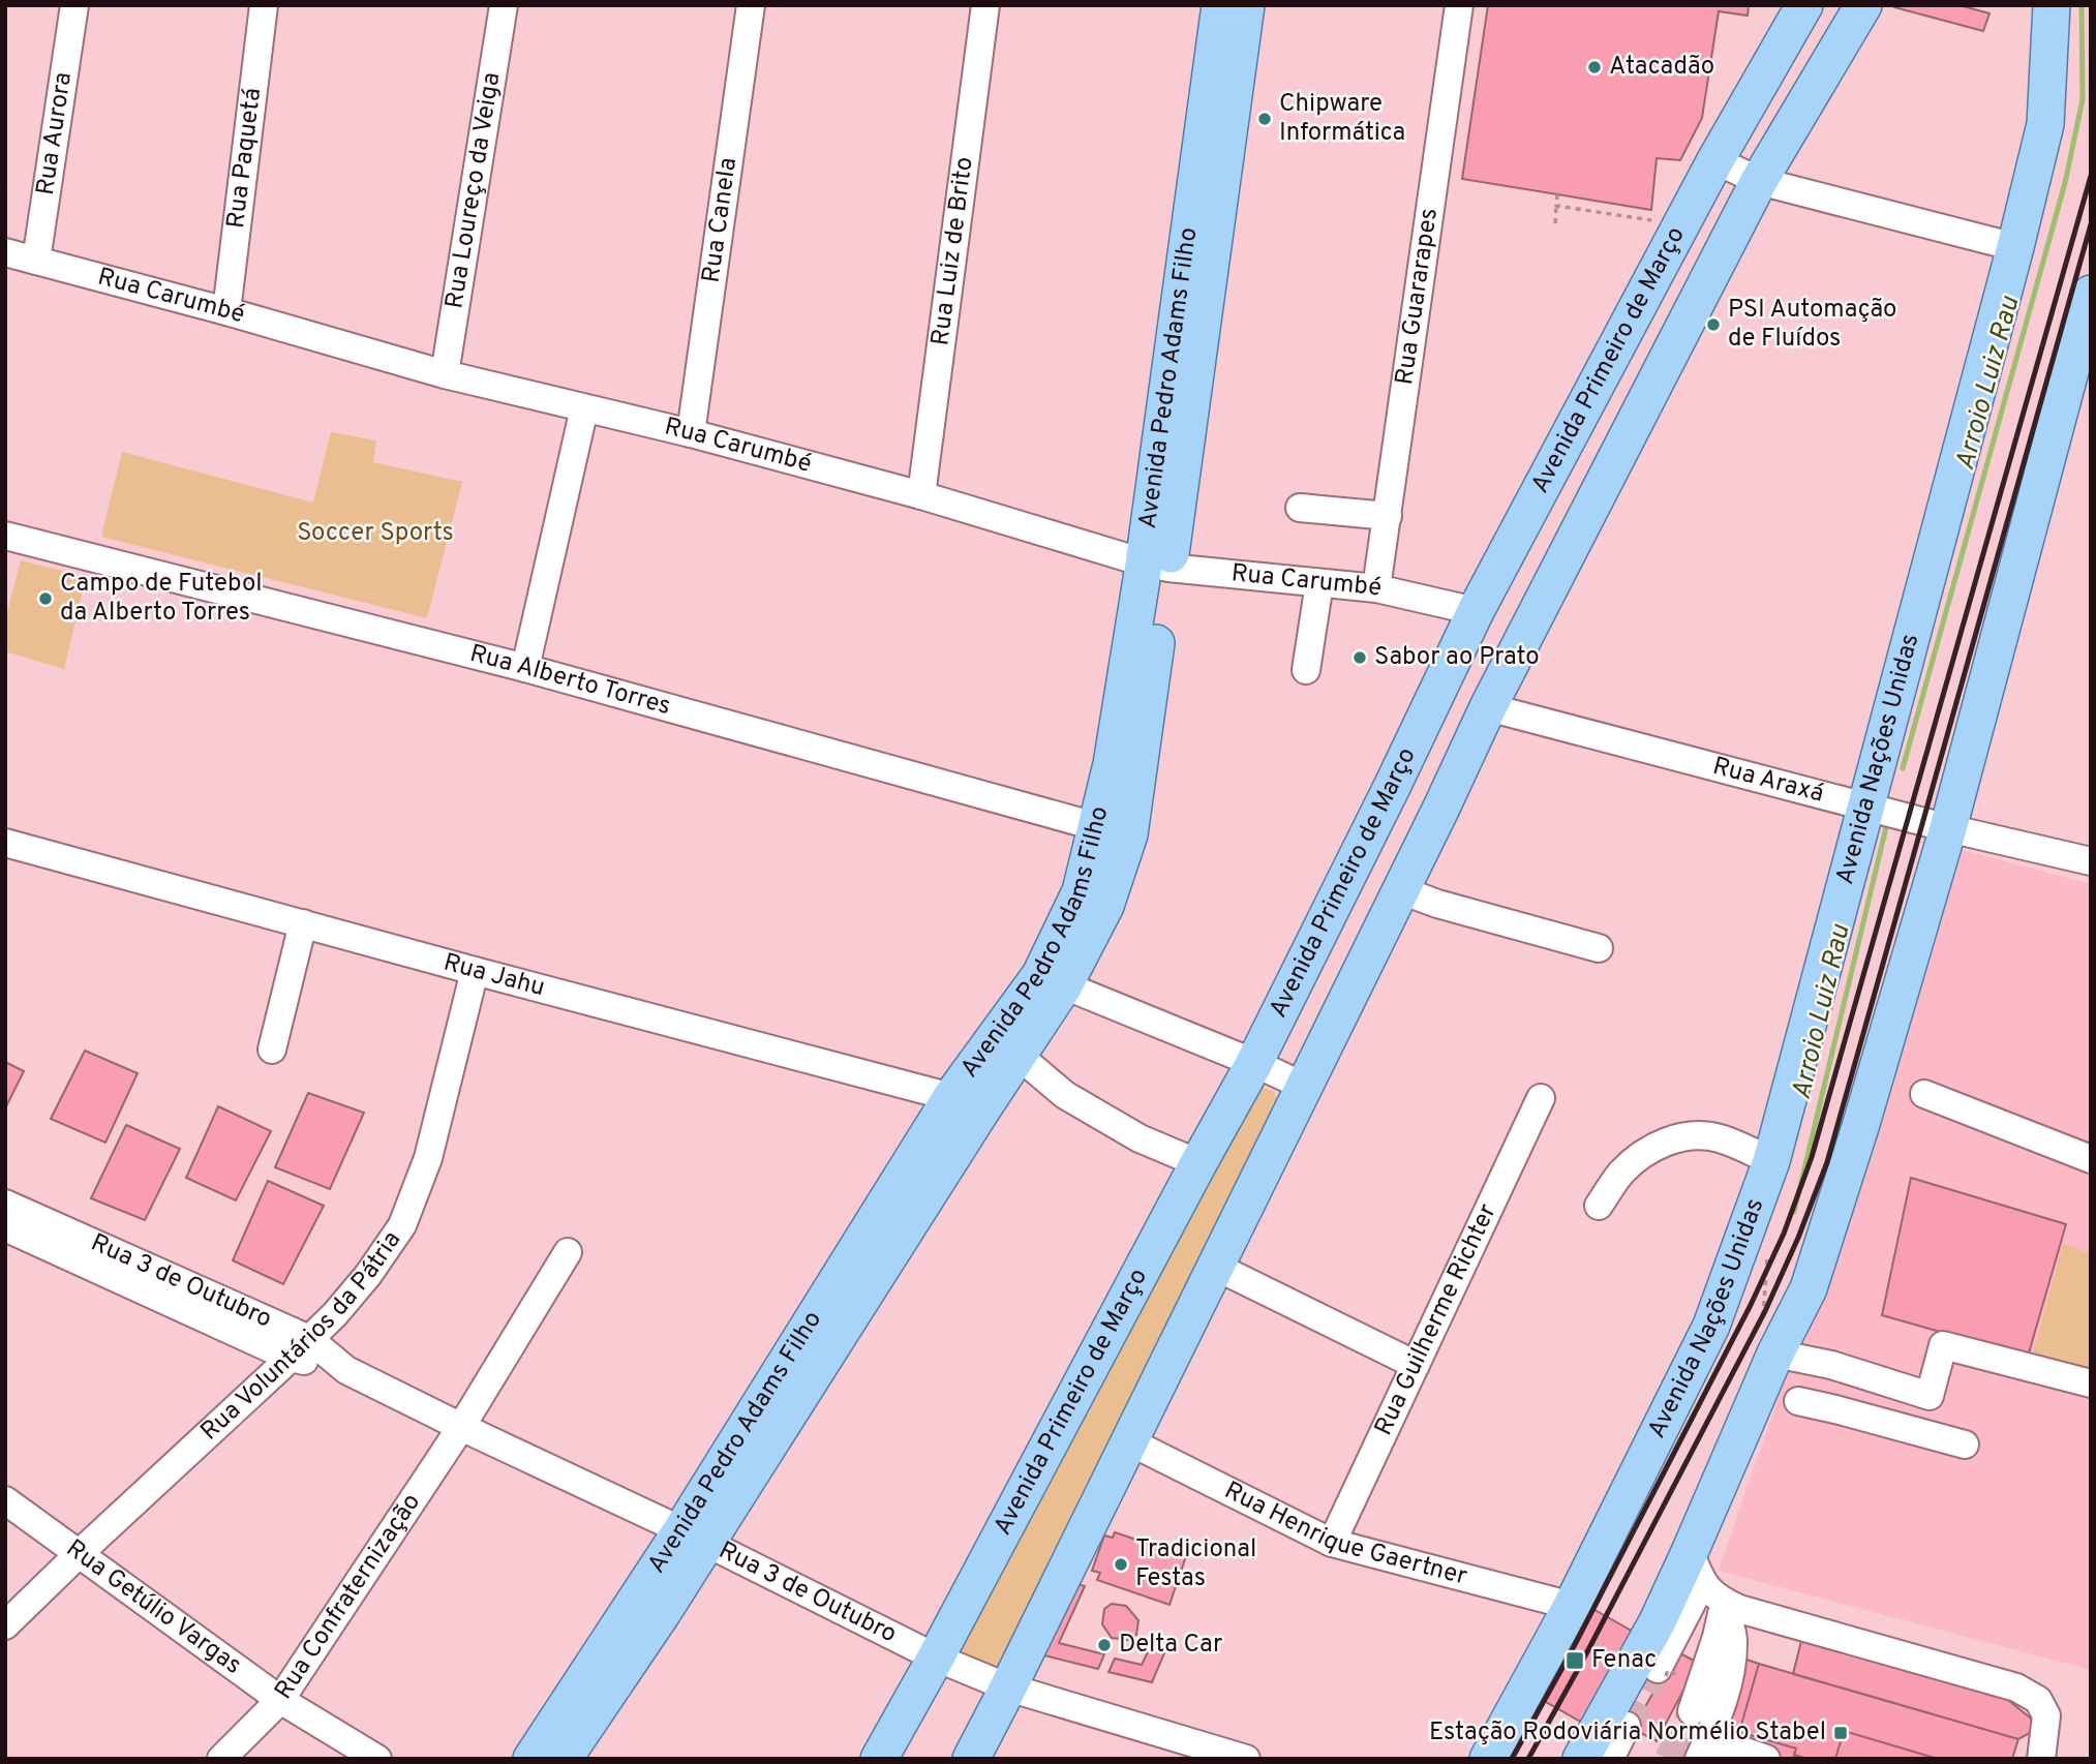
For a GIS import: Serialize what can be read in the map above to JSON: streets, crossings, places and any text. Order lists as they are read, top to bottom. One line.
{"streets":{"main road":["Avenida Primeiro de Março","Avenida Pedro Adams Filho","Avenida Nações Unidas"],"street":["Rua Aurora","Rua Paquetá","Rua Loureço da Veiga","Rua Canela","Rua Luiz de Brito","Rua Carumbé","Rua Guararapes","Rua Alberto Torres","Rua Araxá","Rua Jahu","Rua 3 de Outubro","Rua Guilherme Richter","Rua Voluntários da Pátria","Rua Henrique Gaertner","Rua Confraternização","Rua Getúlio Vargas"]},"crossings":[["Rua Aurora","Rua Carumbé"],["Rua Paquetá","Rua Carumbé"],["Rua Loureço da Veiga","Rua Carumbé"],["Rua Canela","Rua Carumbé"],["Rua Luiz de Brito","Rua Carumbé"],["Rua Carumbé","Rua Guararapes"],["Rua Carumbé","Avenida Primeiro de Março"],["Rua Carumbé","Avenida Pedro Adams Filho"],["Avenida Primeiro de Março","Rua Araxá"],["Avenida Primeiro de Março","Rua 3 de Outubro"],["Avenida Primeiro de Março","Rua Henrique Gaertner"],["Avenida Pedro Adams Filho","Rua Alberto Torres"],["Avenida Pedro Adams Filho","Rua Jahu"],["Avenida Pedro Adams Filho","Rua 3 de Outubro"],["Avenida Nações Unidas","Rua Araxá"],["Avenida Nações Unidas","Rua Henrique Gaertner"],["Rua Jahu","Rua Voluntários da Pátria"],["Rua 3 de Outubro","Rua Voluntários da Pátria"],["Rua 3 de Outubro","Rua Confraternização"],["Rua Guilherme Richter","Rua Henrique Gaertner"],["Rua Voluntários da Pátria","Rua Getúlio Vargas"],["Rua Confraternização","Rua Getúlio Vargas"]],"water":["Arroio Luiz Rau"],"parks":["Soccer Sports"],"places":{"other":["Atacadão","Chipware Informática","PSI Automação de Fluídos","Campo de Futebol da Alberto Torres","Sabor ao Prato","Tradicional Festas","Delta Car"],"transit":["Fenac","Estação Rodoviária Normélio Stabel"]}}
